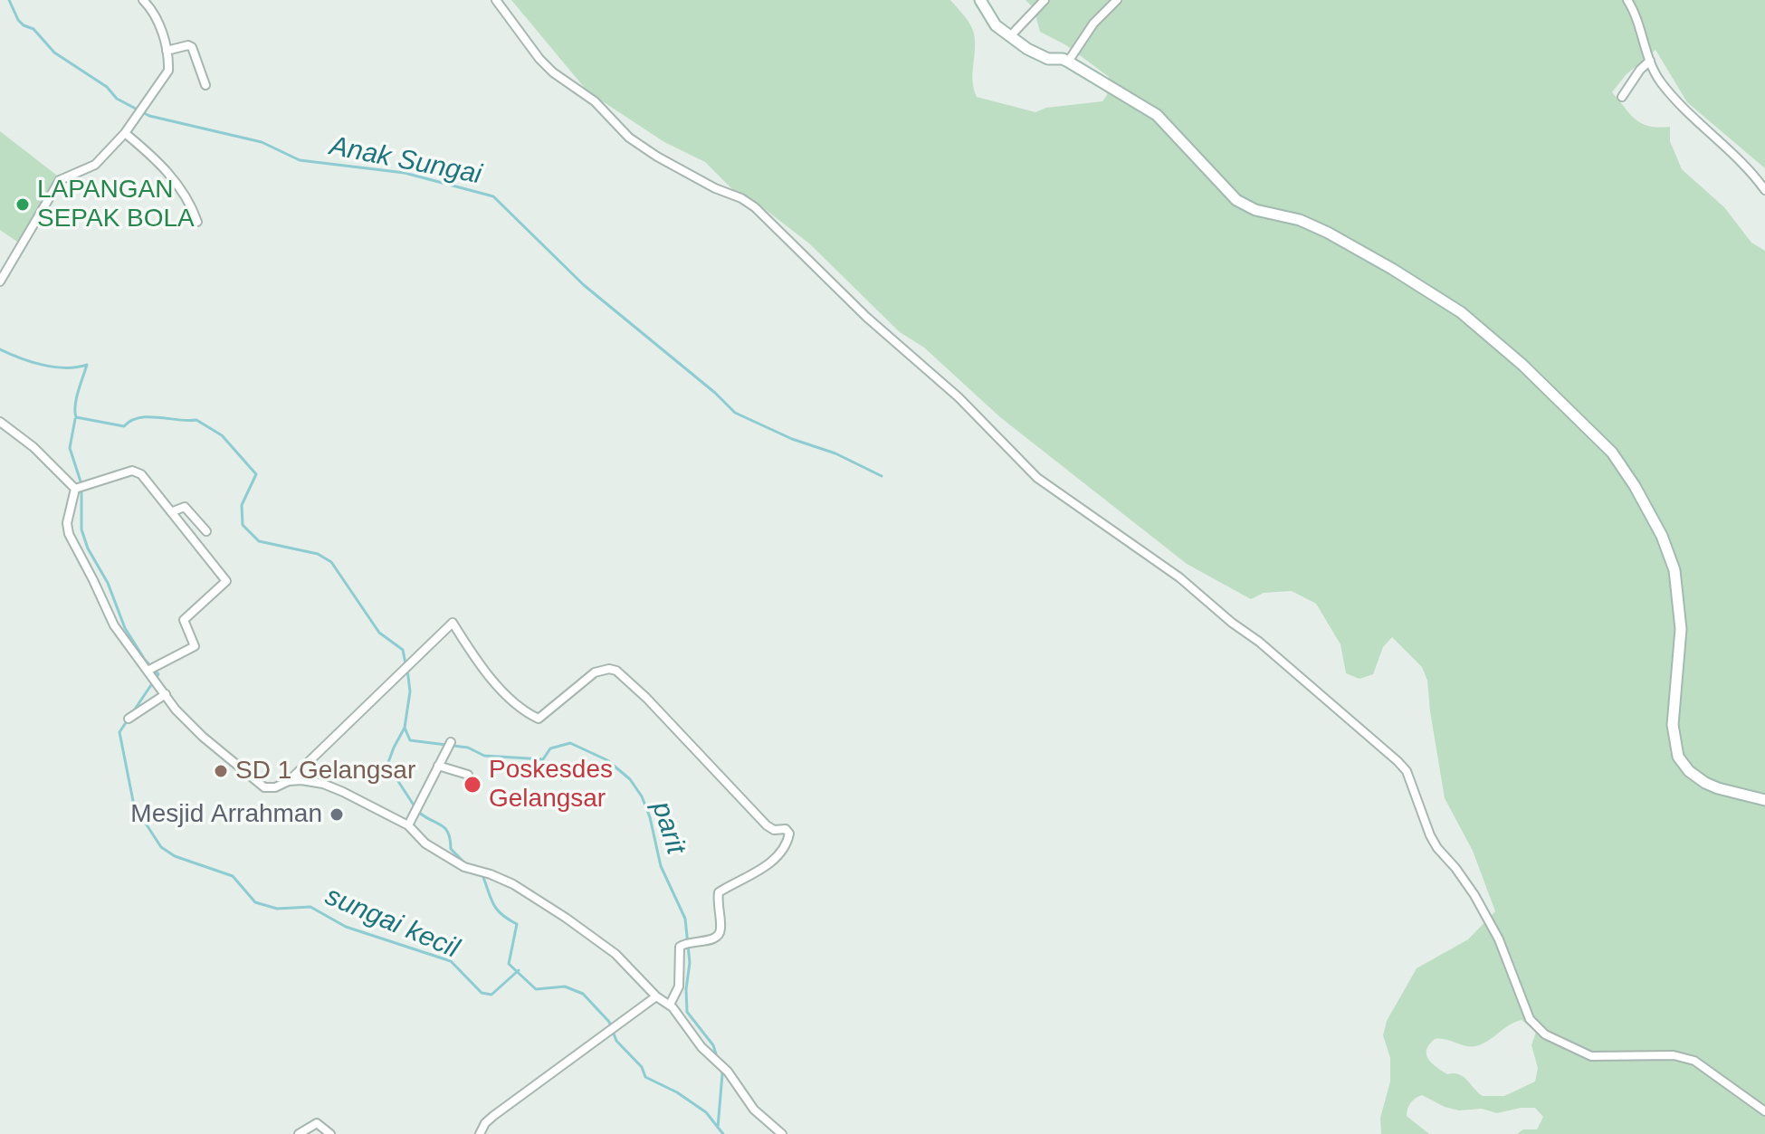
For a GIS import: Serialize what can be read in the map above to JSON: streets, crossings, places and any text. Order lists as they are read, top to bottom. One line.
{"water":["Anak Sungai","parit","sungai kecil"],"places":["LAPANGAN SEPAK BOLA","SD 1 Gelangsar","Poskesdes Gelangsar","Mesjid Arrahman"]}
